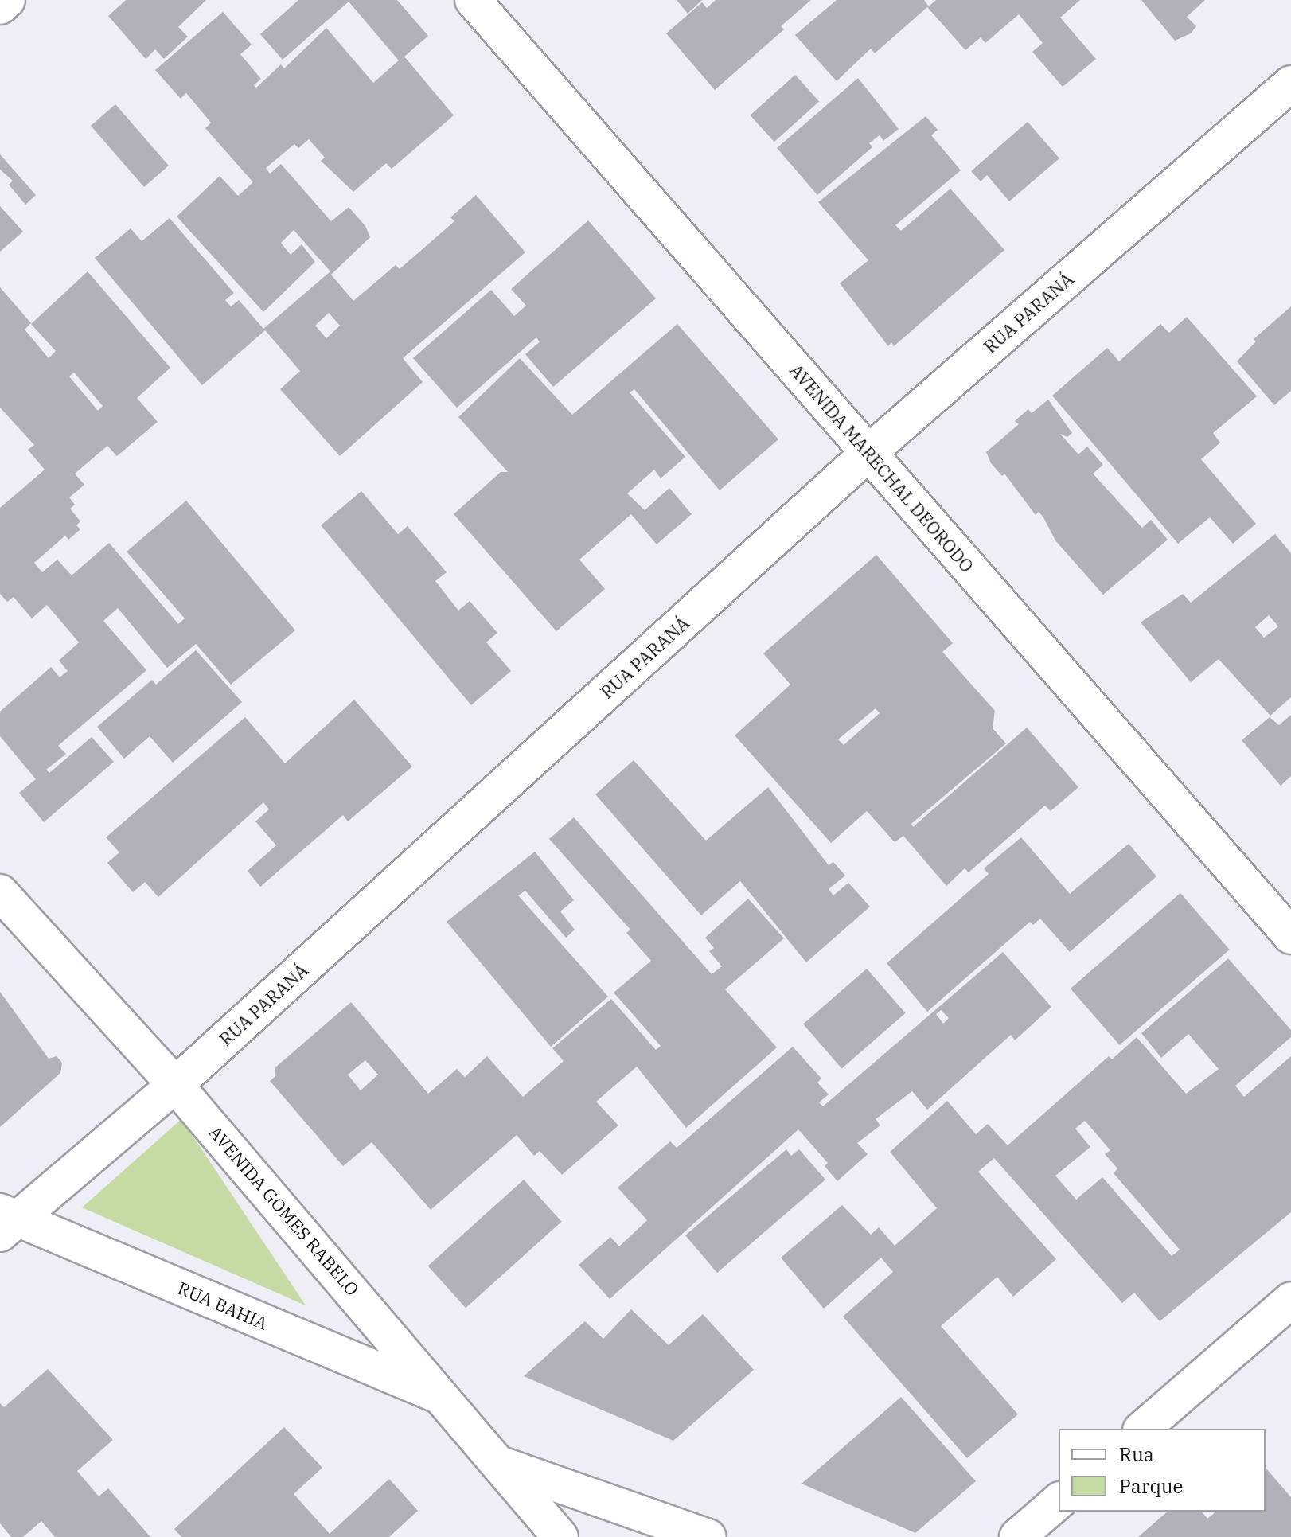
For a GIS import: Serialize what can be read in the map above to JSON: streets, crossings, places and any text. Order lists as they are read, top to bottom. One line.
{"streets":{"street":["RUA PARANÁ","AVENIDA MARECHAL DEORODO","AVENIDA GOMES RABELO","RUA BAHIA"]},"crossings":[["RUA PARANÁ","AVENIDA MARECHAL DEORODO"],["RUA PARANÁ","AVENIDA GOMES RABELO"],["RUA PARANÁ","RUA BAHIA"],["AVENIDA GOMES RABELO","RUA BAHIA"]],"legend":["Rua","Parque"]}
